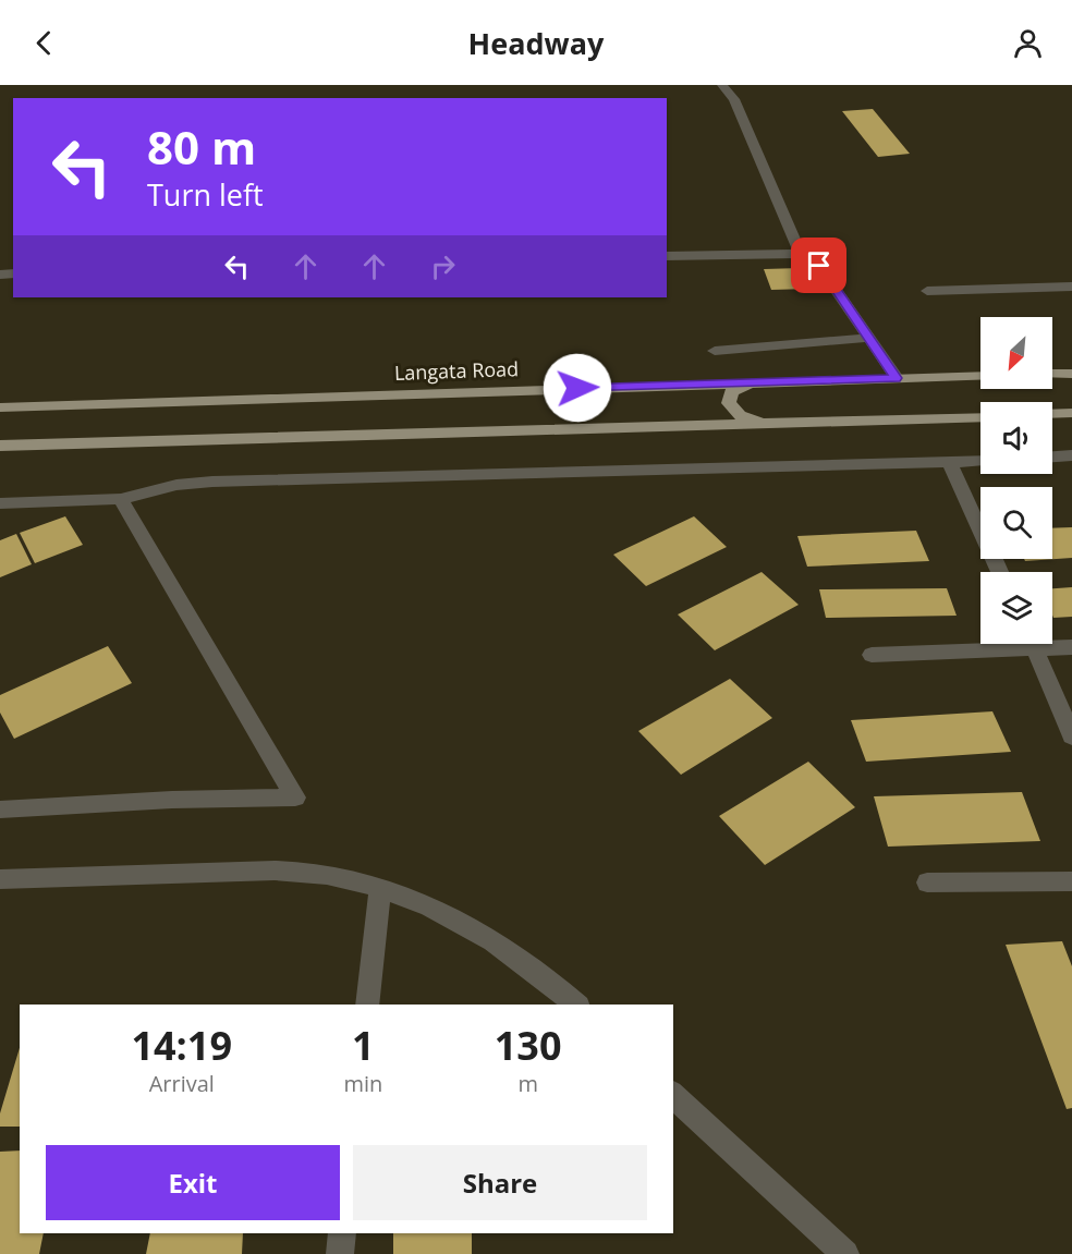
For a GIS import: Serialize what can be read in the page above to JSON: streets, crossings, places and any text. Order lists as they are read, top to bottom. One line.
{"streets":{"main road":["Langata Road"]},"north":"bottom left","page":{"header":"Headway","turn":["80 m","Turn left"],"eta":["14:19","Arrival","1","min","130","m"],"buttons":["Exit","Share"]}}
